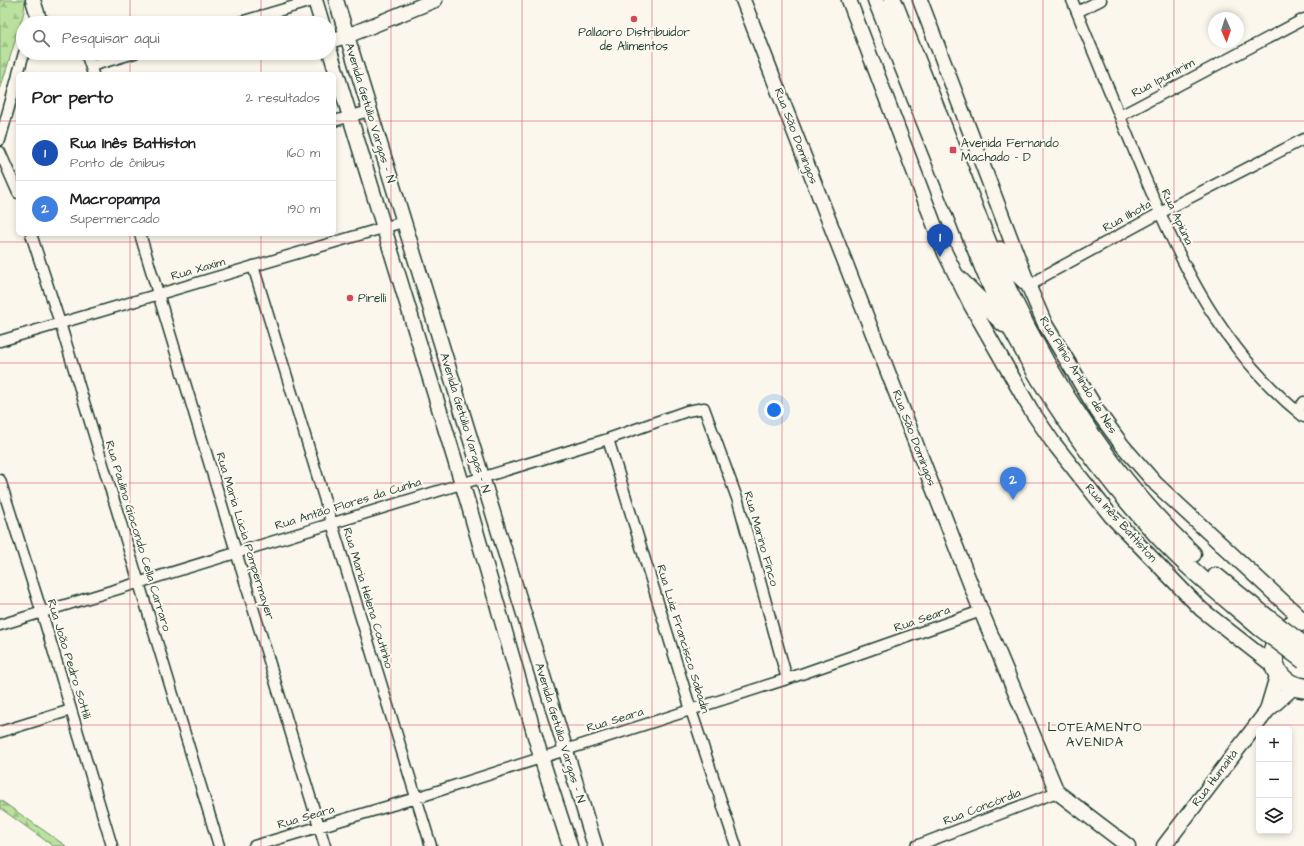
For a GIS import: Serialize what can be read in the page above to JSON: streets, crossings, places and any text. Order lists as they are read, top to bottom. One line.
{"streets":{"street":["Rua Ipumirim","Avenida Getúlio Vargas - N","Rua São Domingos","Rua Ilhota","Rua Apiúna","Rua Xaxim","Rua Plínio Arlindo de Nes","Rua Antão Flores da Cunha","Rua Inês Battiston","Rua Paulino Giocondo Cella Carraro","Rua Maria Lúcia Pompermayer","Rua Marino Finco","Rua Maria Helena Coutinho","Rua Seara","Rua Luiz Francisco Sabadin","Rua João Pedro Sottili","Rua Humaitá","Rua Concórdia"]},"crossings":[["Rua Ipumirim","Rua Apiúna"],["Avenida Getúlio Vargas - N","Rua Xaxim"],["Avenida Getúlio Vargas - N","Rua Antão Flores da Cunha"],["Avenida Getúlio Vargas - N","Rua Seara"],["Rua São Domingos","Rua Seara"],["Rua São Domingos","Rua Concórdia"],["Rua Ilhota","Rua Apiúna"],["Rua Ilhota","Rua Plínio Arlindo de Nes"],["Rua Xaxim","Rua Paulino Giocondo Cella Carraro"],["Rua Xaxim","Rua Maria Lúcia Pompermayer"],["Rua Xaxim","Rua Maria Helena Coutinho"],["Rua Antão Flores da Cunha","Rua Paulino Giocondo Cella Carraro"],["Rua Antão Flores da Cunha","Rua Maria Lúcia Pompermayer"],["Rua Antão Flores da Cunha","Rua Marino Finco"],["Rua Antão Flores da Cunha","Rua Maria Helena Coutinho"],["Rua Antão Flores da Cunha","Rua Luiz Francisco Sabadin"],["Rua Antão Flores da Cunha","Rua João Pedro Sottili"],["Rua Inês Battiston","Rua Humaitá"],["Rua Maria Lúcia Pompermayer","Rua Seara"],["Rua Marino Finco","Rua Seara"],["Rua Maria Helena Coutinho","Rua Seara"],["Rua Seara","Rua Luiz Francisco Sabadin"]],"districts":["LOTEAMENTO AVENIDA"],"places":{"other":["Pallaoro Distribuidor de Alimentos","Pirelli"],"transit":["Avenida Fernando Machado - D"]},"north":"bottom","page":{"search":"Pesquisar aqui","heading":["Por perto","2 resultados"],"list":[{"mark":"1","name":"Rua Inês Battiston","note":"Ponto de ônibus","value":"160 m"},{"mark":"2","name":"Macropampa","note":"Supermercado","value":"190 m"}],"pins":["1","2"],"map_buttons":["+","−"]}}
